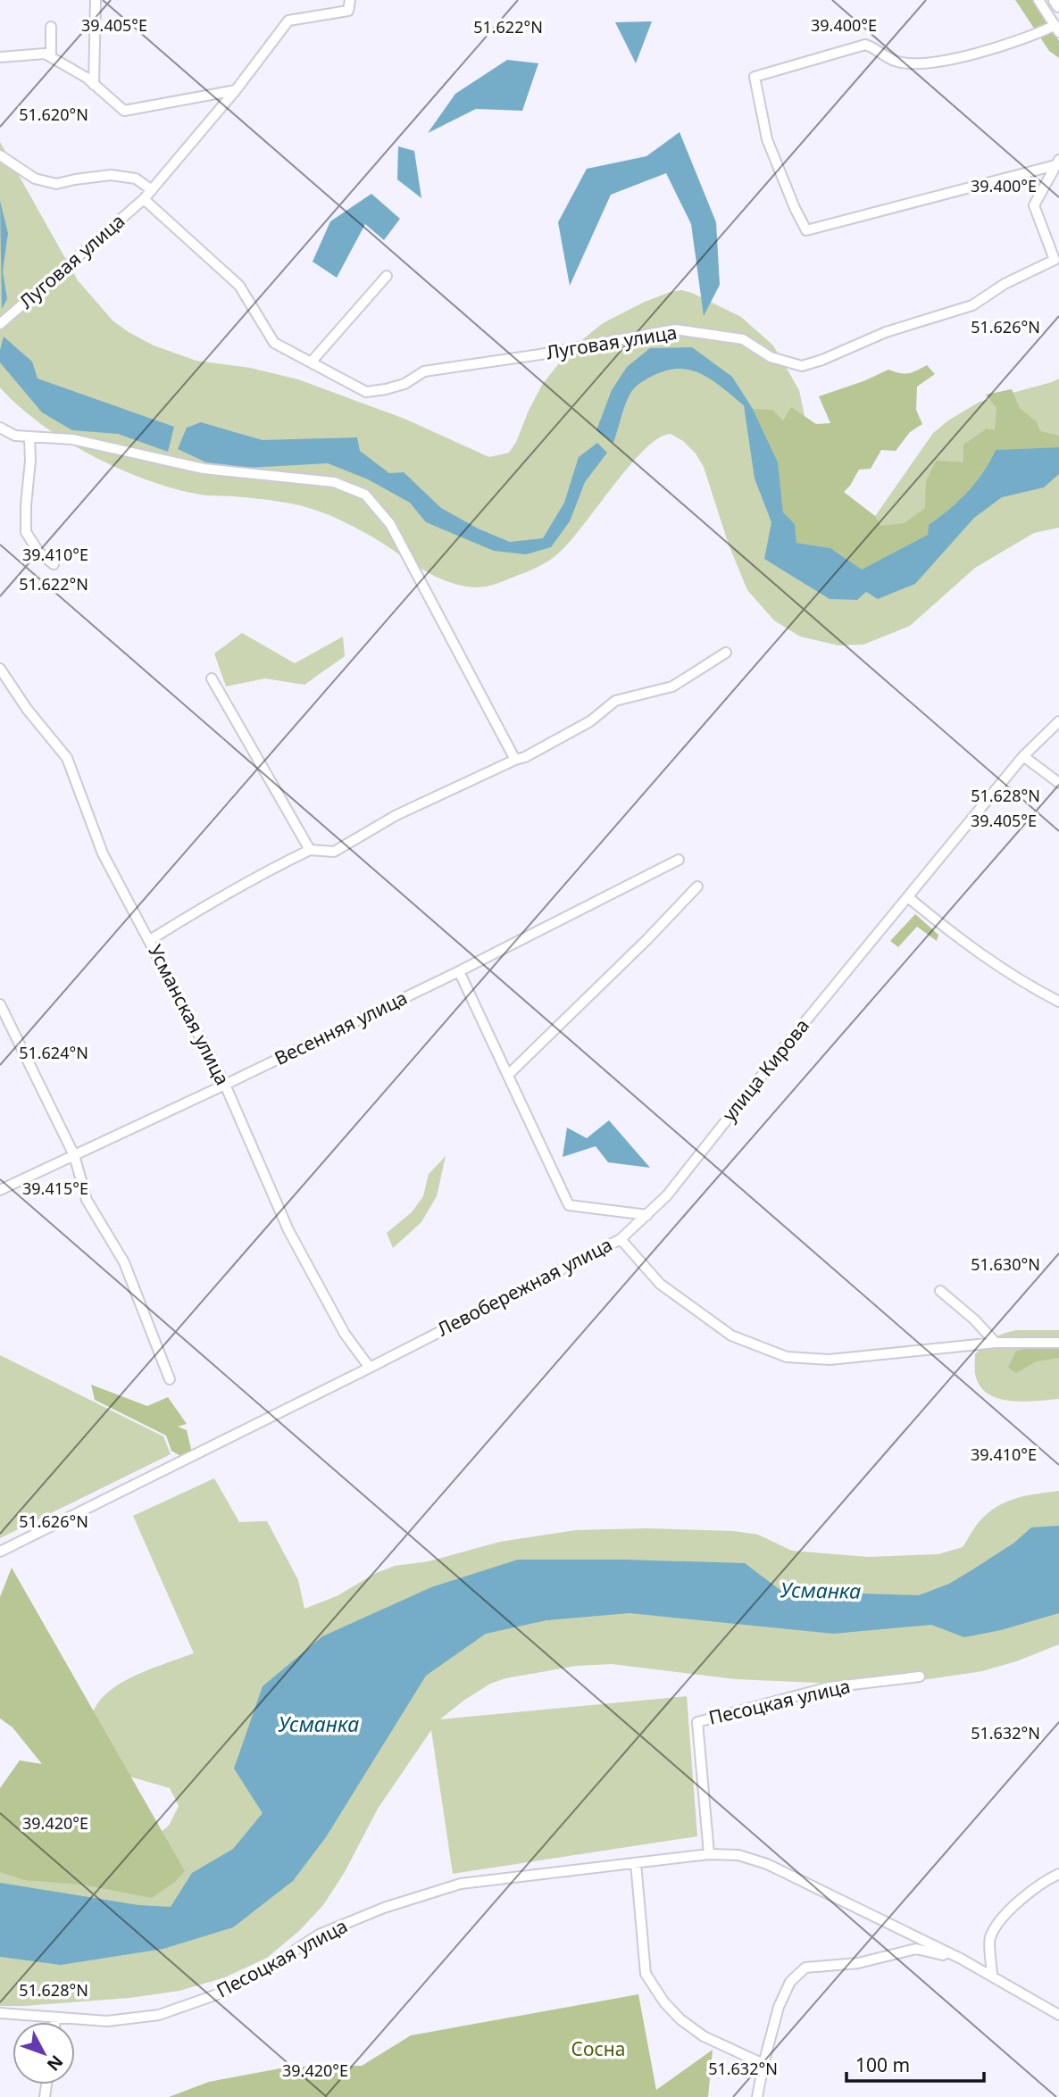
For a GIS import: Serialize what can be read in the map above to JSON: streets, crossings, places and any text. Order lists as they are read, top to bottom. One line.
{"streets":{"street":["Луговая улица","Усманская улица","Весенняя улица","улица Кирова","Левобережная улица","Песоцкая улица"]},"crossings":[["Усманская улица","Весенняя улица"],["Усманская улица","Левобережная улица"],["улица Кирова","Левобережная улица"]],"water":["Усманка"],"parks":["Сосна"],"scale_bar":"100 m","north":"bottom right","coordinates":["39.405°E","39.400°E","51.622°N","51.620°N","51.626°N","39.410°E","51.628°N","51.624°N","39.415°E","51.630°N","51.632°N","39.420°E"]}
